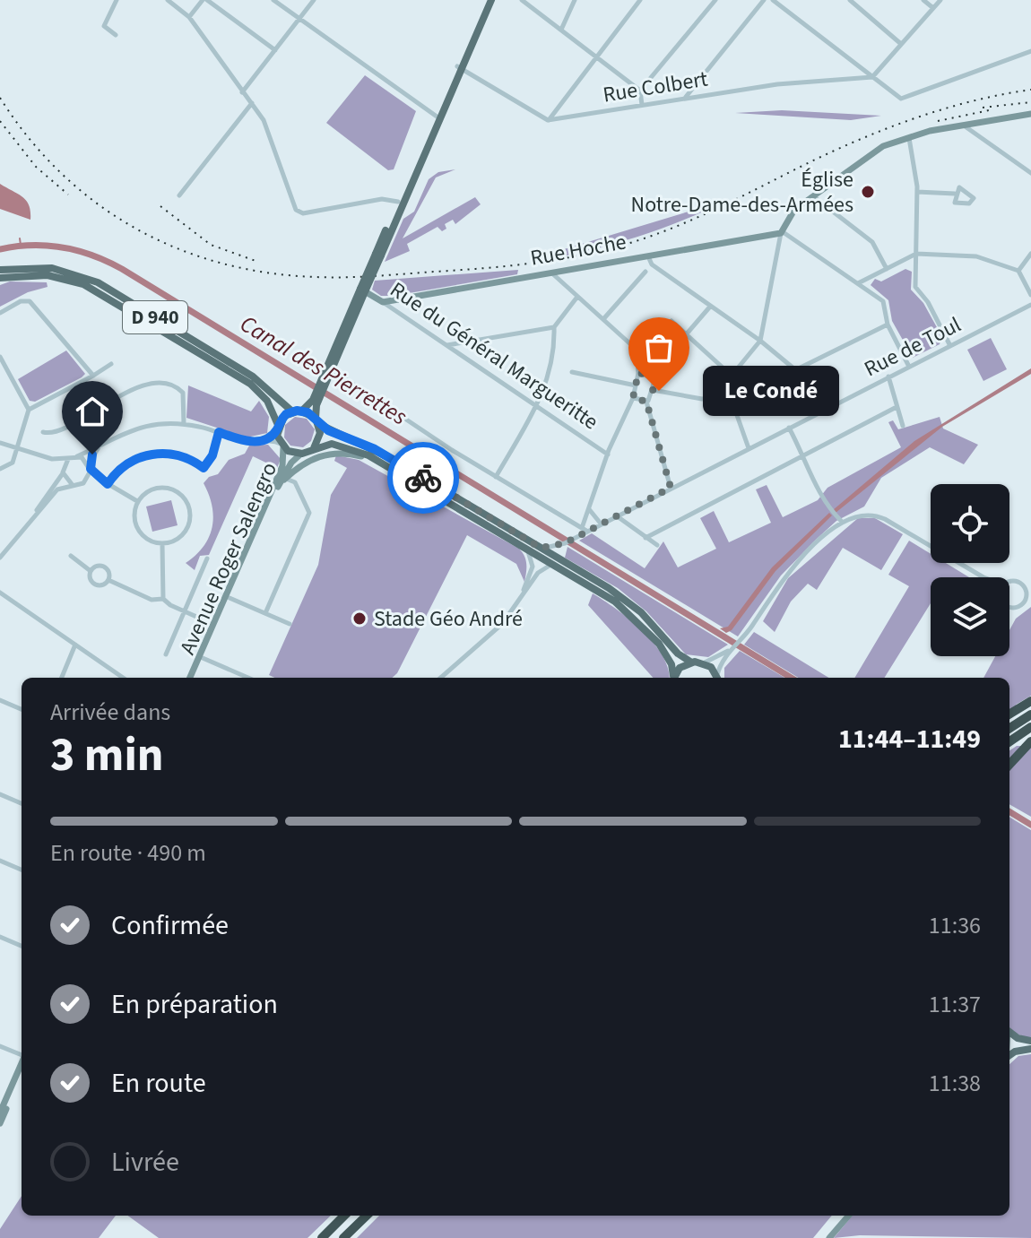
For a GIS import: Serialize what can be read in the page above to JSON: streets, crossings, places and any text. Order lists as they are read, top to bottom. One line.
{"streets":{"main road":["Rue Hoche","D 940","Rue du Général Margueritte","Avenue Roger Salengro"],"street":["Rue Colbert","Rue de Toul"]},"crossings":[["Rue Hoche","Rue du Général Margueritte"],["D 940","Avenue Roger Salengro"]],"water":["Canal des Pierrettes"],"places":["Église Notre-Dame-des-Armées","Le Condé","Stade Géo André"],"page":{"bubble":"Le Condé","heading":["3 min","Arrivée dans","11:44–11:49"],"bar":"En route · 490 m","list":[["Confirmée","11:36"],["En préparation","11:37"],["En route","11:38"],"Livrée"]}}
